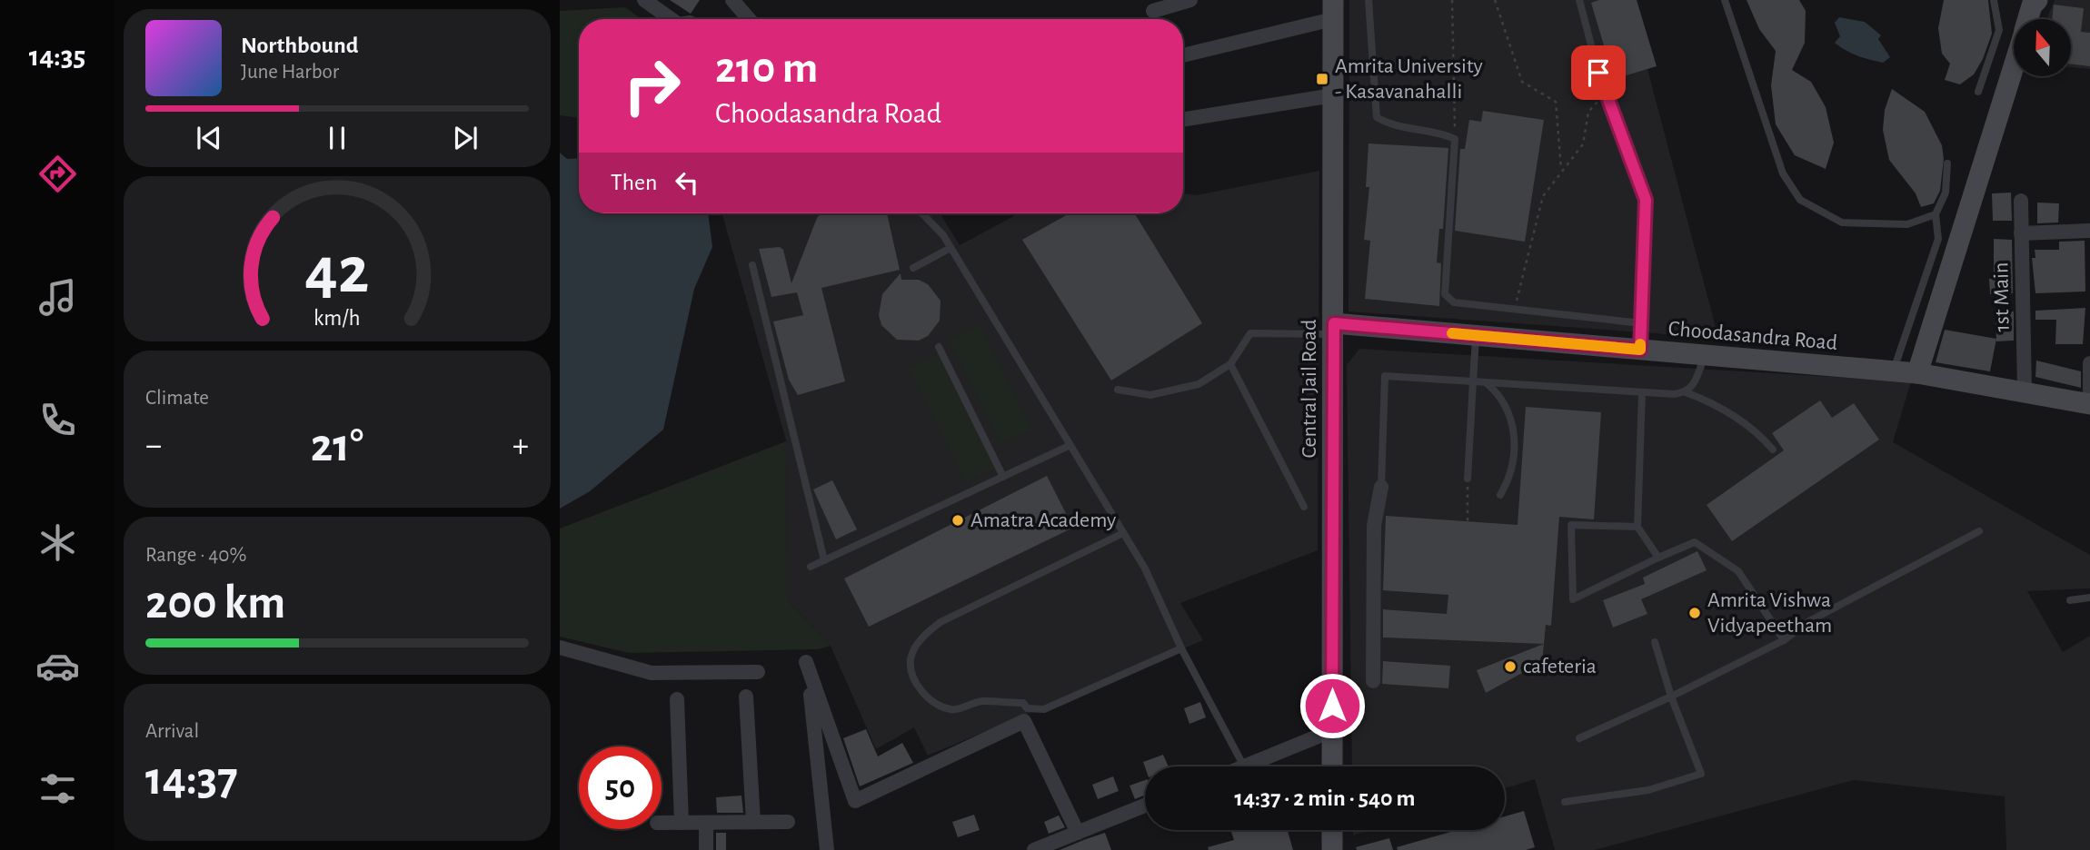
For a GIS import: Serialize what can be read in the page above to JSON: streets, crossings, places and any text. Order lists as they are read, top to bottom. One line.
{"streets":{"street":["1st Main","Choodasandra Road","Central Jail Road"]},"crossings":[["1st Main","Choodasandra Road"],["Choodasandra Road","Central Jail Road"]],"places":{"transit":["Amrita University - Kasavanahalli"],"other":["Amatra Academy","Amrita Vishwa Vidyapeetham","cafeteria"]},"north":"top","page":{"tabs":"14:35","turn":["210 m","Choodasandra Road"],"song":["Northbound","June Harbor"],"then":"Then","tile":["Climate",["Range · 40%","200 km"],["Arrival","14:37"]],"heat":["−","21°","+"],"limit":"50","trip":"14:37 · 2 min · 540 m","gauge":["42","km/h"]}}
